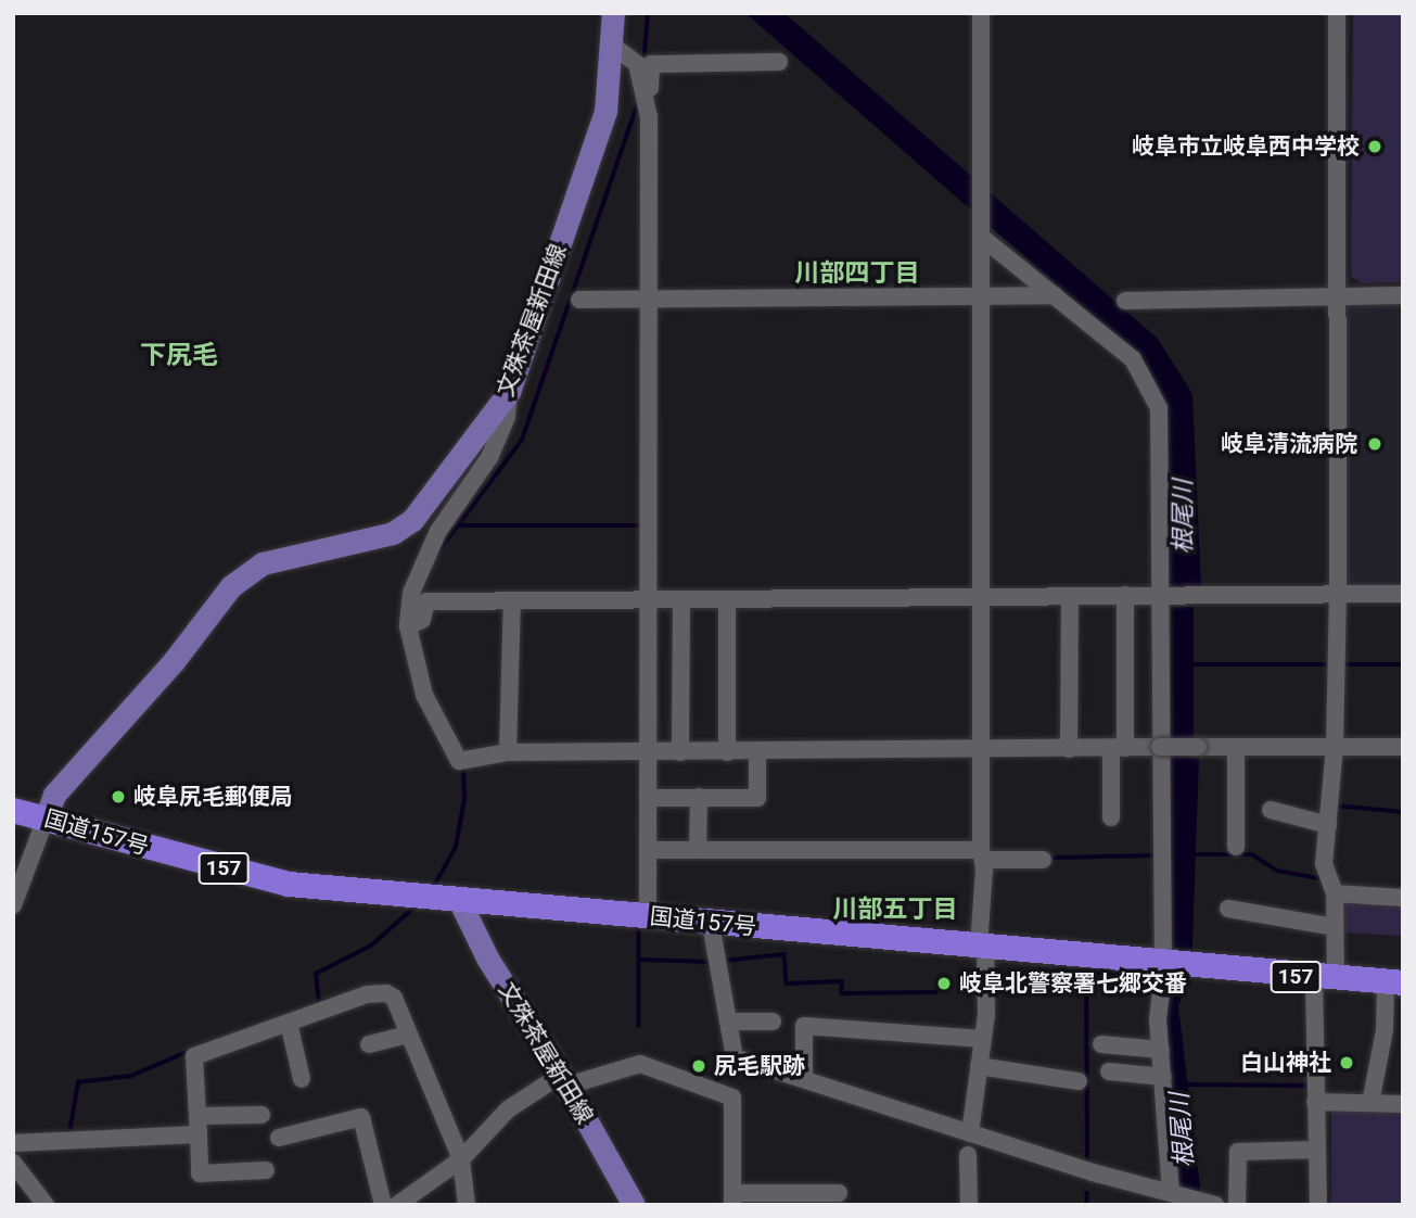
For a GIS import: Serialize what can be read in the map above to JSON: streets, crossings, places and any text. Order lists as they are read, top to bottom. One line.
{"streets":{"highway":["国道157号","157"],"main road":["文殊茶屋新田線"]},"crossings":[["文殊茶屋新田線","国道157号"]],"districts":["川部四丁目","下尻毛","川部五丁目"],"water":["根尾川"],"places":["岐阜市立岐阜西中学校","岐阜清流病院","岐阜尻毛郵便局","岐阜北警察署七郷交番","白山神社","尻毛駅跡"]}
